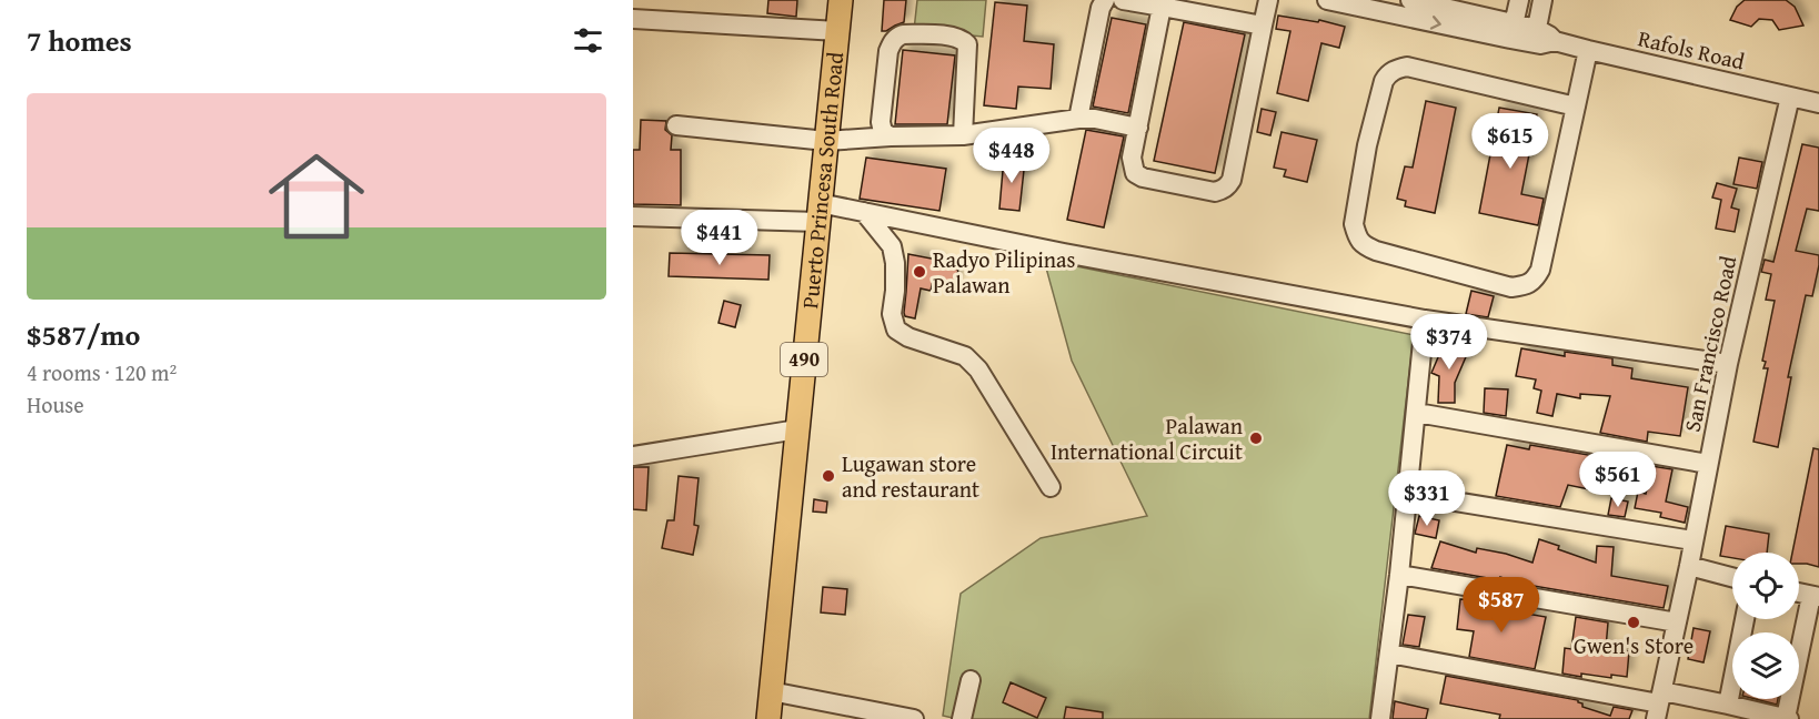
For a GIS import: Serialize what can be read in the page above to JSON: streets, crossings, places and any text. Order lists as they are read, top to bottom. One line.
{"streets":{"main road":["Puerto Princesa South Road","490"],"street":["Rafols Road","San Francisco Road"]},"crossings":[["Rafols Road","San Francisco Road"]],"places":["Radyo Pilipinas Palawan","Palawan International Circuit","Lugawan store and restaurant","Gwen's Store"],"page":{"heading":"7 homes","list":[{"name":"$587/mo","note":"4 rooms · 120 m² · House"}],"price":["$615","$448","$441","$374","$561","$331","$587"]}}
